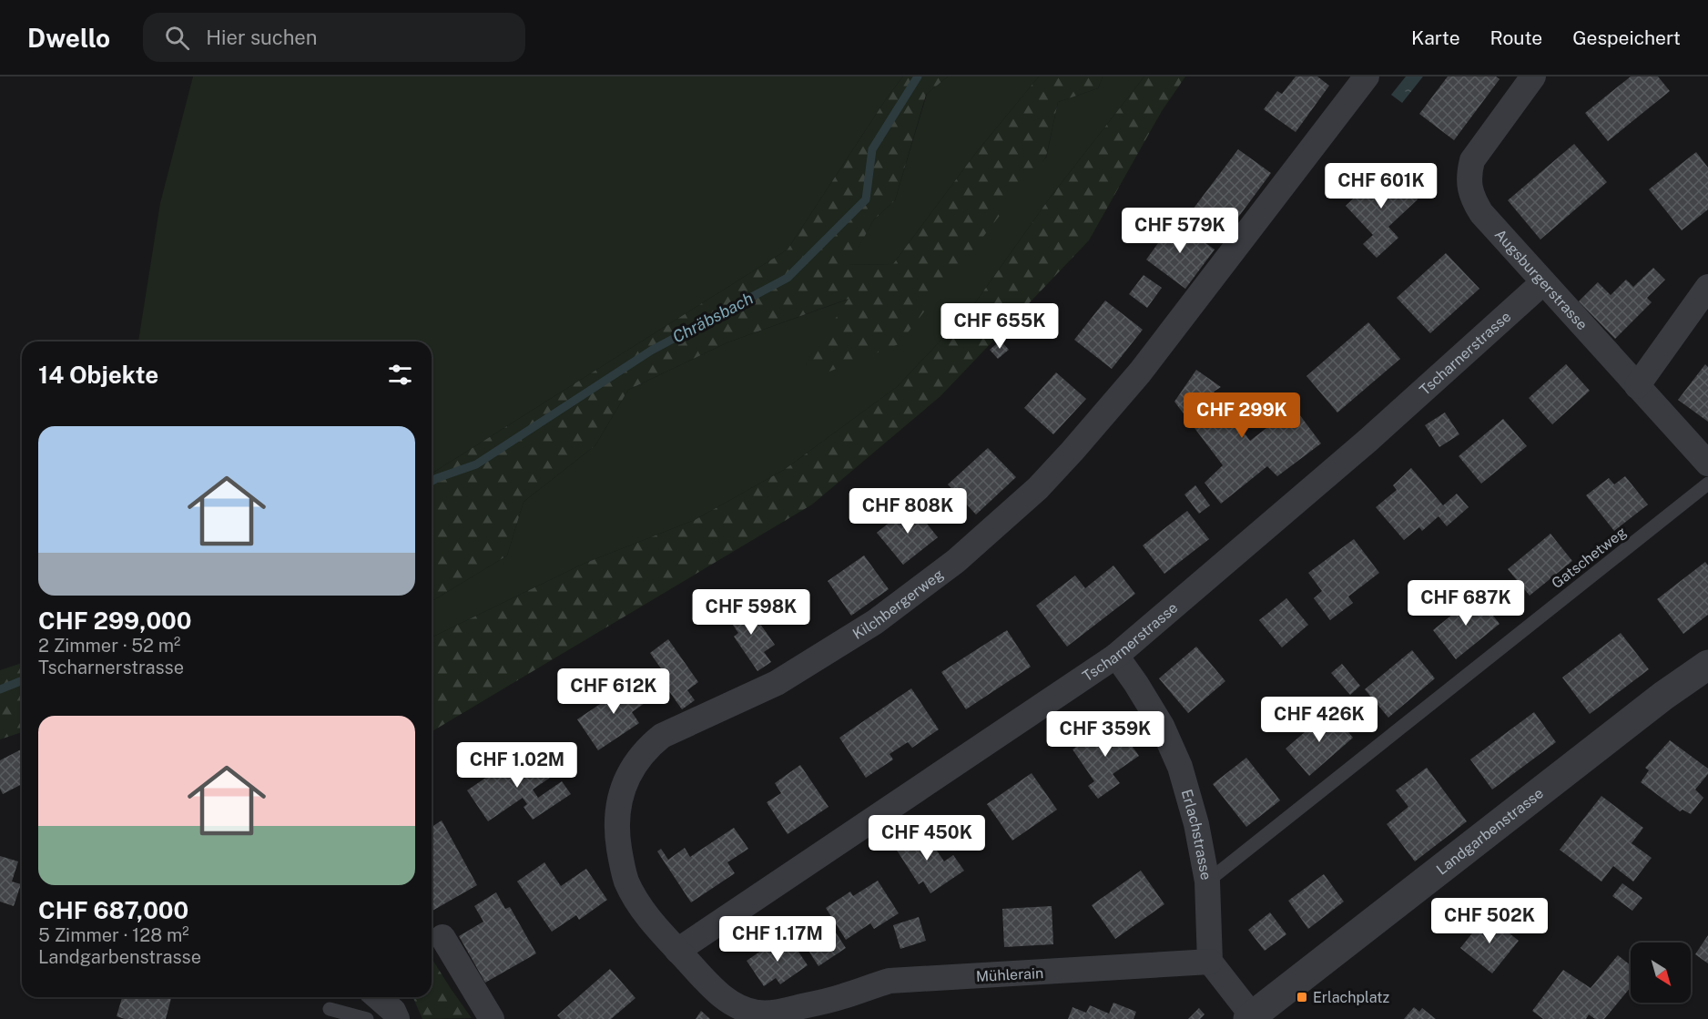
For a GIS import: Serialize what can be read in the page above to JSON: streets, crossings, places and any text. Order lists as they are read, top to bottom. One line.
{"streets":{"street":["Augsburgerstrasse","Tscharnerstrasse","Kilchbergerweg","Landgarbenstrasse","Erlachstrasse","Mühlerain"],"lane":["Gatschetweg"]},"crossings":[["Augsburgerstrasse","Tscharnerstrasse"],["Tscharnerstrasse","Kilchbergerweg"],["Tscharnerstrasse","Erlachstrasse"],["Gatschetweg","Erlachstrasse"],["Kilchbergerweg","Mühlerain"],["Erlachstrasse","Mühlerain"]],"water":["Chräbsbach"],"places":{"transit":["Erlachplatz"]},"north":"bottom right","page":{"header":"Dwello","search":"Hier suchen","nav":["Karte","Route","Gespeichert"],"price":["CHF 601K","CHF 579K","CHF 655K","CHF 299K","CHF 808K","CHF 687K","CHF 598K","CHF 612K","CHF 426K","CHF 359K","CHF 1.02M","CHF 450K","CHF 502K","CHF 1.17M"],"heading":"14 Objekte","list":[{"name":"CHF 299,000","note":"2 Zimmer · 52 m² · Tscharnerstrasse"},{"name":"CHF 687,000","note":"5 Zimmer · 128 m² · Landgarbenstrasse"}]}}
